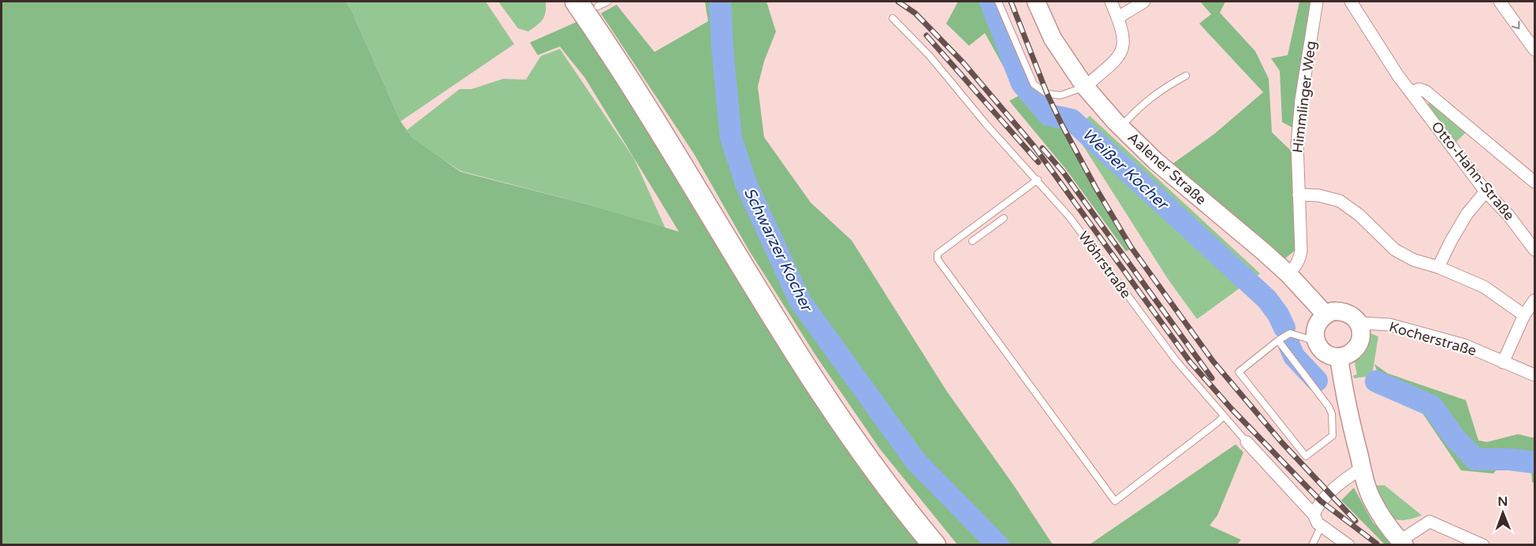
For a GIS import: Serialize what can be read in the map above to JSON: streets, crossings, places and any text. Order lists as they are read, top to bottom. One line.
{"streets":{"street":["Himmlinger Weg","Aalener Straße","Otto-Hahn-Straße","Wöhrstraße","Kocherstraße"]},"crossings":[["Himmlinger Weg","Aalener Straße"],["Aalener Straße","Kocherstraße"]],"water":["Weißer Kocher","Schwarzer Kocher"],"north":"top"}
